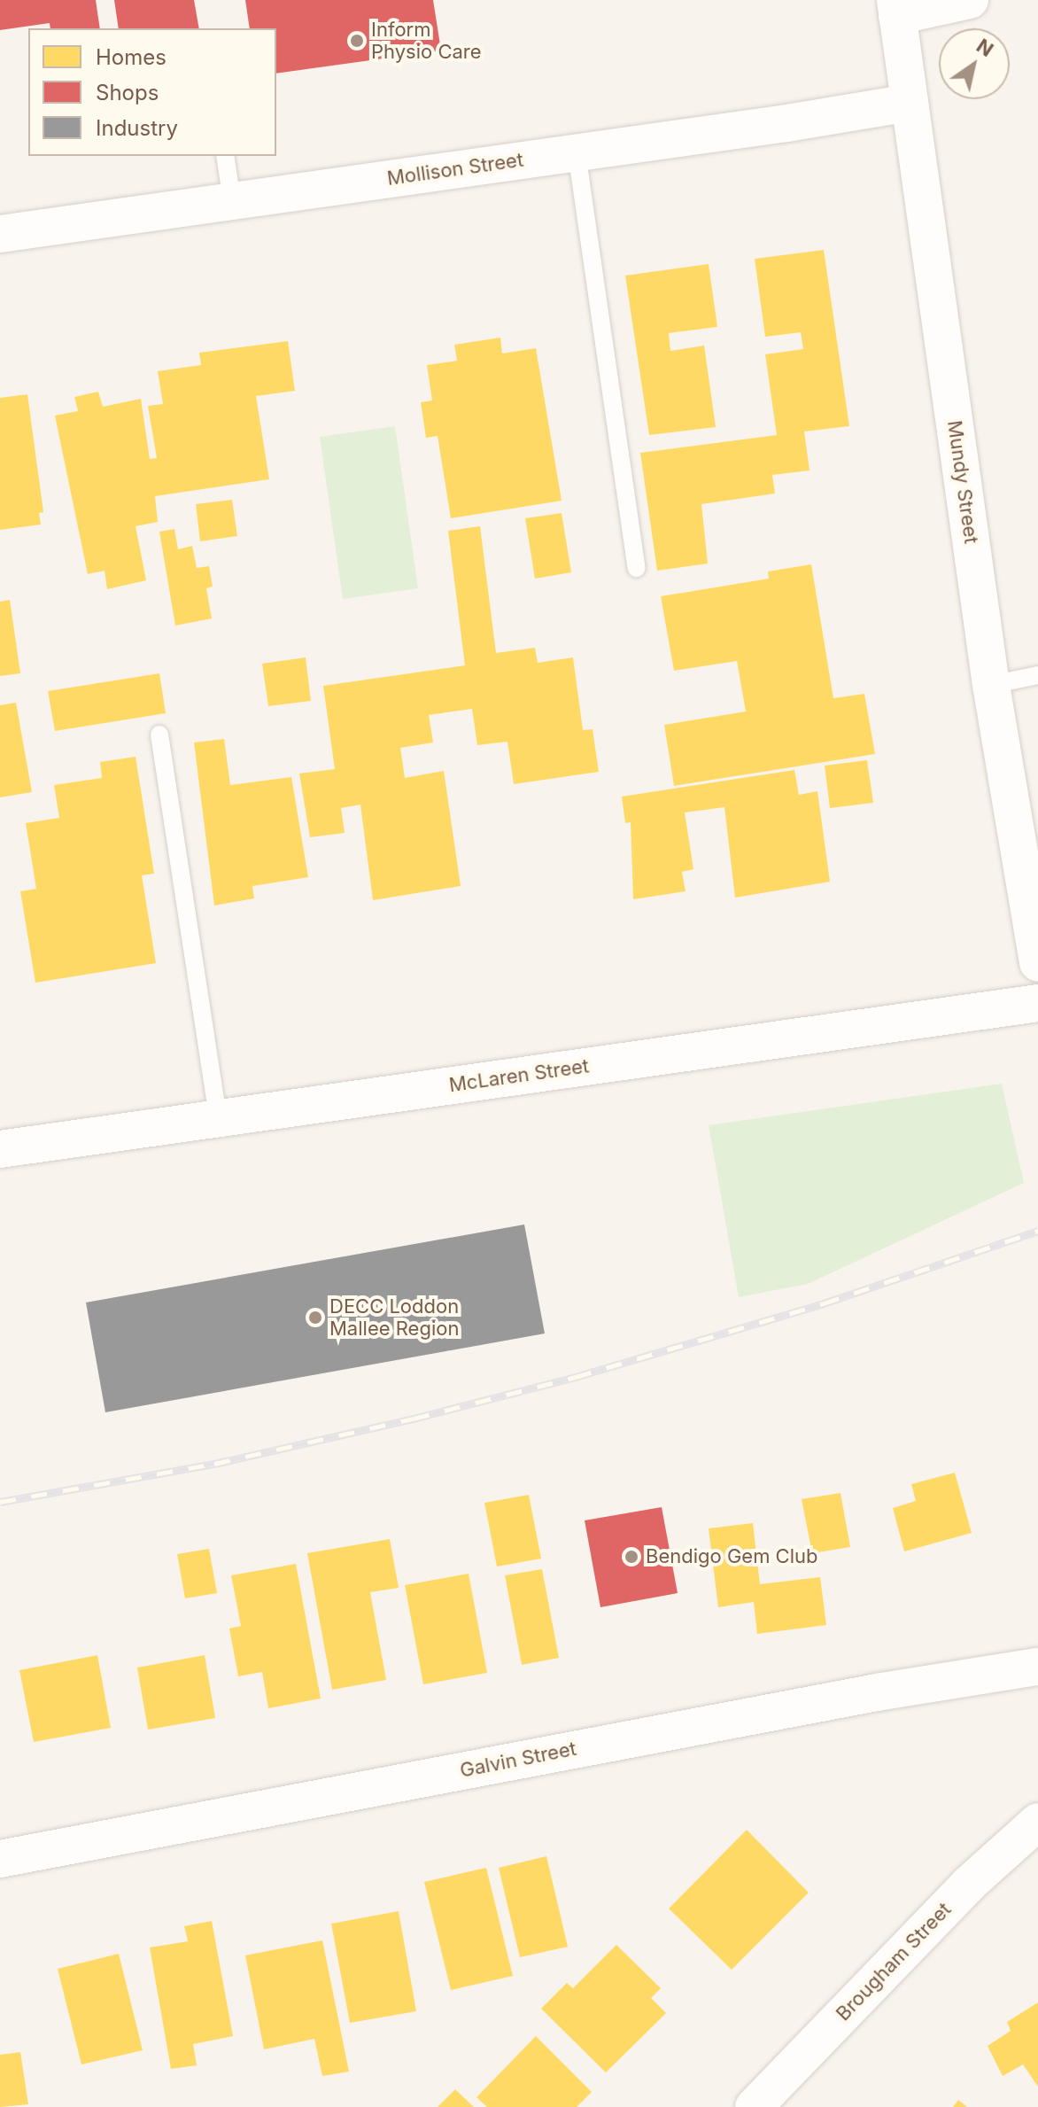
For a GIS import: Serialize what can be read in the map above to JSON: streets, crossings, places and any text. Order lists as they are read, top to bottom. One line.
{"streets":{"street":["Mollison Street","Mundy Street","McLaren Street","Galvin Street","Brougham Street"]},"crossings":[["Mollison Street","Mundy Street"]],"places":["Inform Physio Care","DECC Loddon Mallee Region","Bendigo Gem Club"],"legend":["Homes","Shops","Industry"],"north":"top right"}
